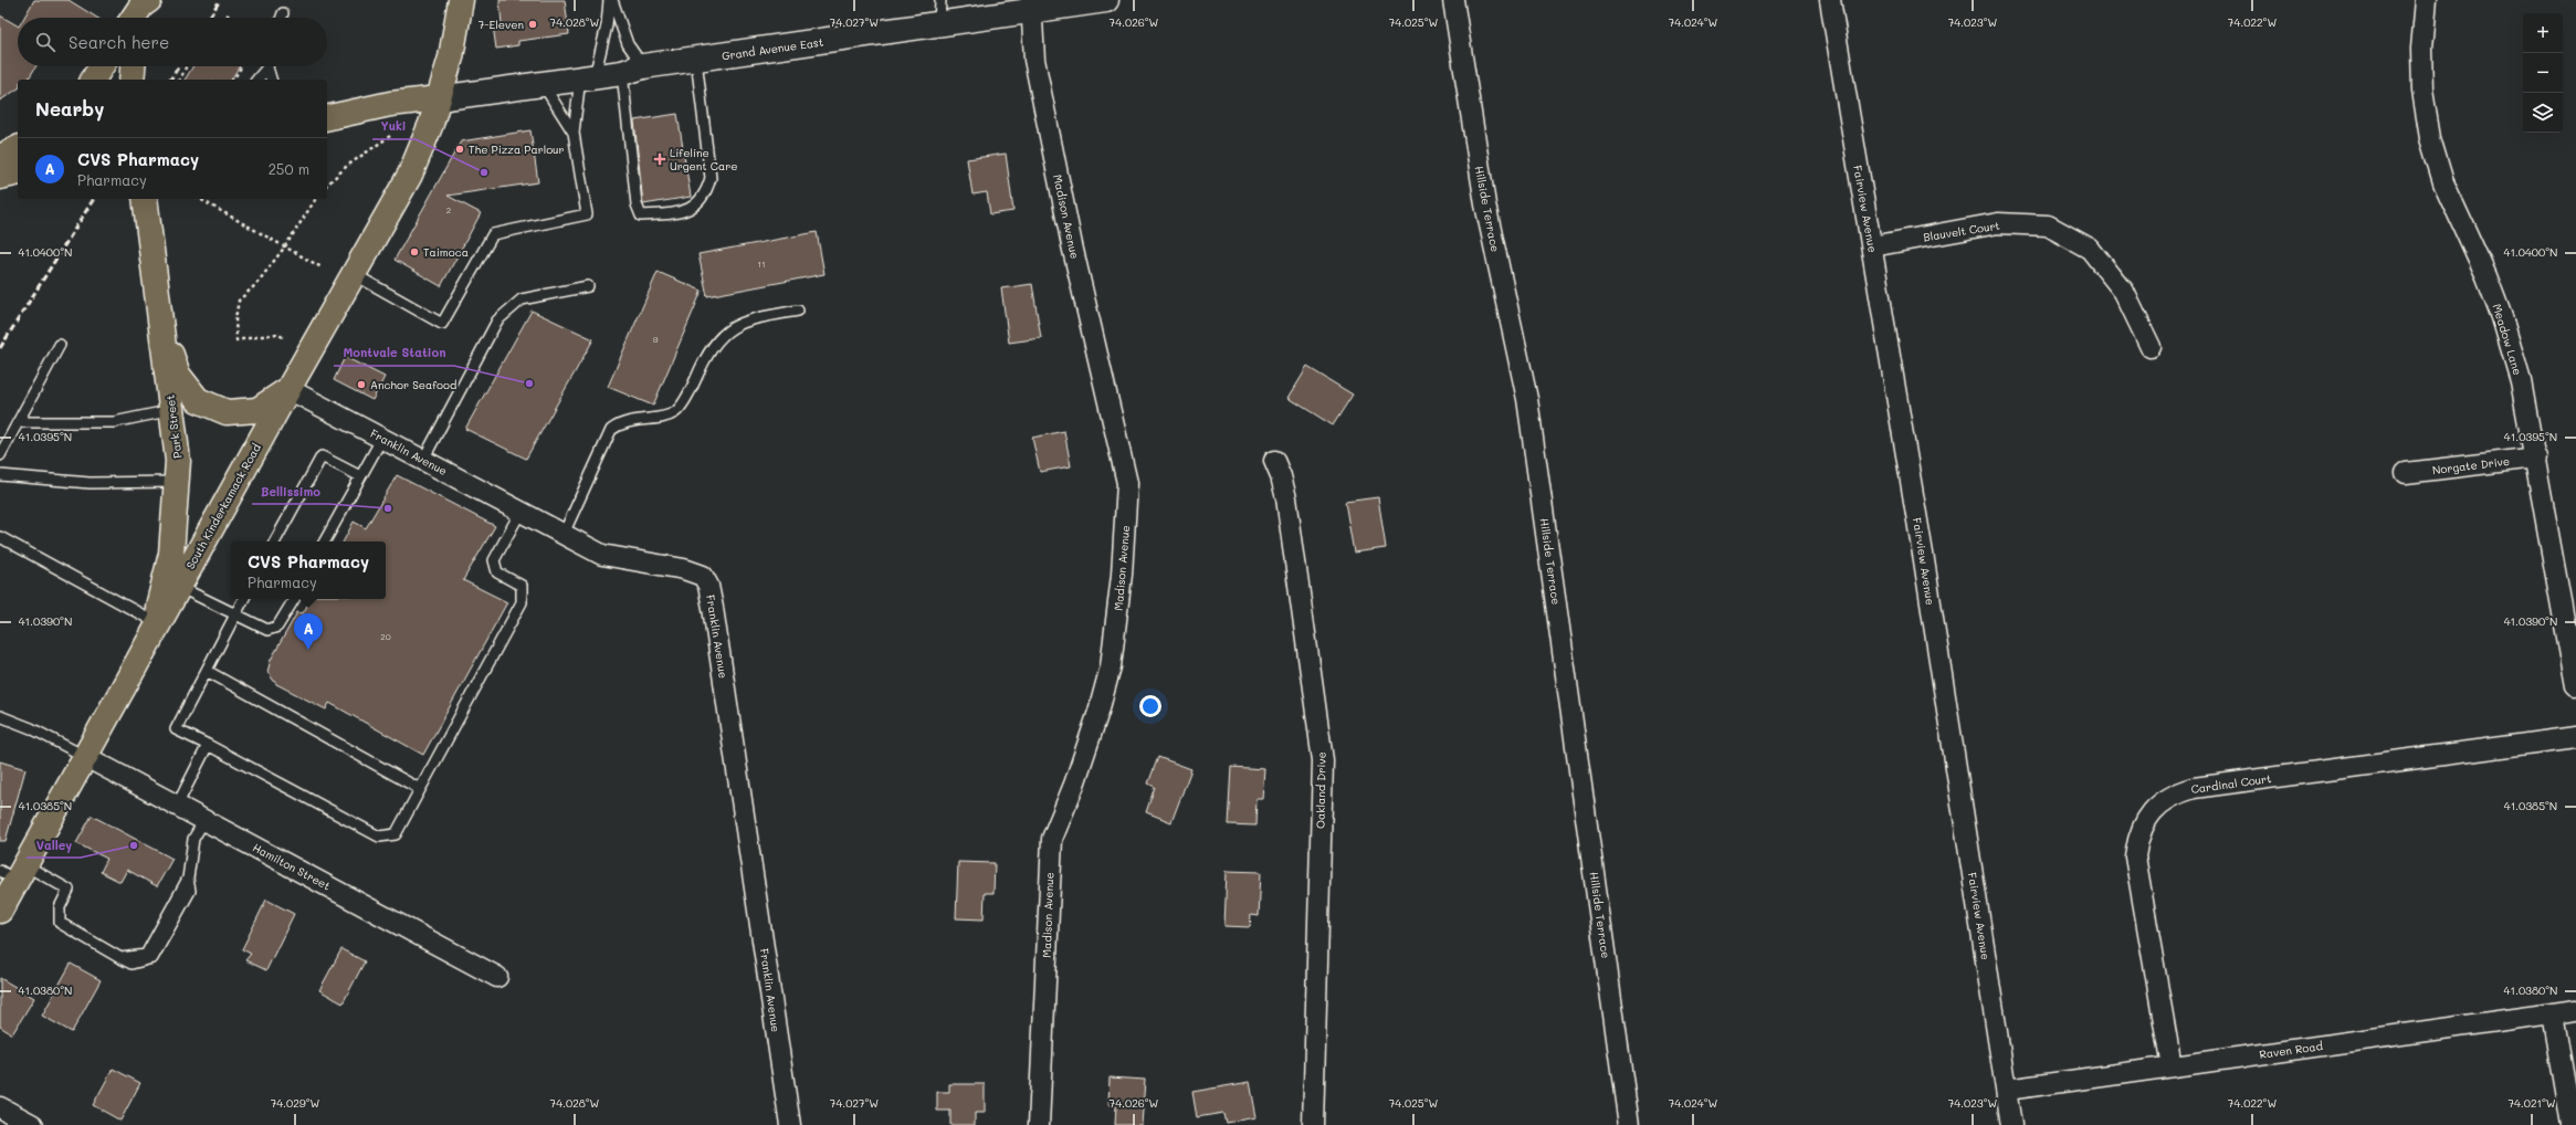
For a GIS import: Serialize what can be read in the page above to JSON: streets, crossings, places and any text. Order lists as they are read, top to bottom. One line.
{"streets":{"main road":["Grand Avenue East","Park Street","South Kinderkamack Road"],"street":["Hillside Terrace","Fairview Avenue","Madison Avenue","Blauvelt Court","Meadow Lane","Franklin Avenue","Norgate Drive","Cardinal Court","Oakland Drive","Hamilton Street","Raven Road"]},"crossings":[["Grand Avenue East","Madison Avenue"],["Grand Avenue East","South Kinderkamack Road"],["Fairview Avenue","Blauvelt Court"],["Fairview Avenue","Raven Road"],["Meadow Lane","Norgate Drive"],["Park Street","South Kinderkamack Road"],["Franklin Avenue","South Kinderkamack Road"],["South Kinderkamack Road","Hamilton Street"],["Cardinal Court","Raven Road"]],"places":{"other":["7-Eleven","The Pizza Parlour","Yuki","Taimoca","Montvale Station","Anchor Seafood","Bellissimo","Valley"],"health":["Lifeline Urgent Care"]},"house_numbers":["2","11","9","20"],"page":{"map_buttons":["+","−"],"search":"Search here","heading":"Nearby","list":[{"mark":"A","name":"CVS Pharmacy","note":"Pharmacy","value":"250 m"}],"popup":["CVS Pharmacy","Pharmacy"],"pins":"A"},"coordinates":["74.028°W","74.027°W","74.026°W","74.025°W","74.024°W","74.023°W","74.022°W","41.0400°N","41.0395°N","41.0390°N","41.0385°N","41.0380°N","74.029°W","74.021°W"]}
